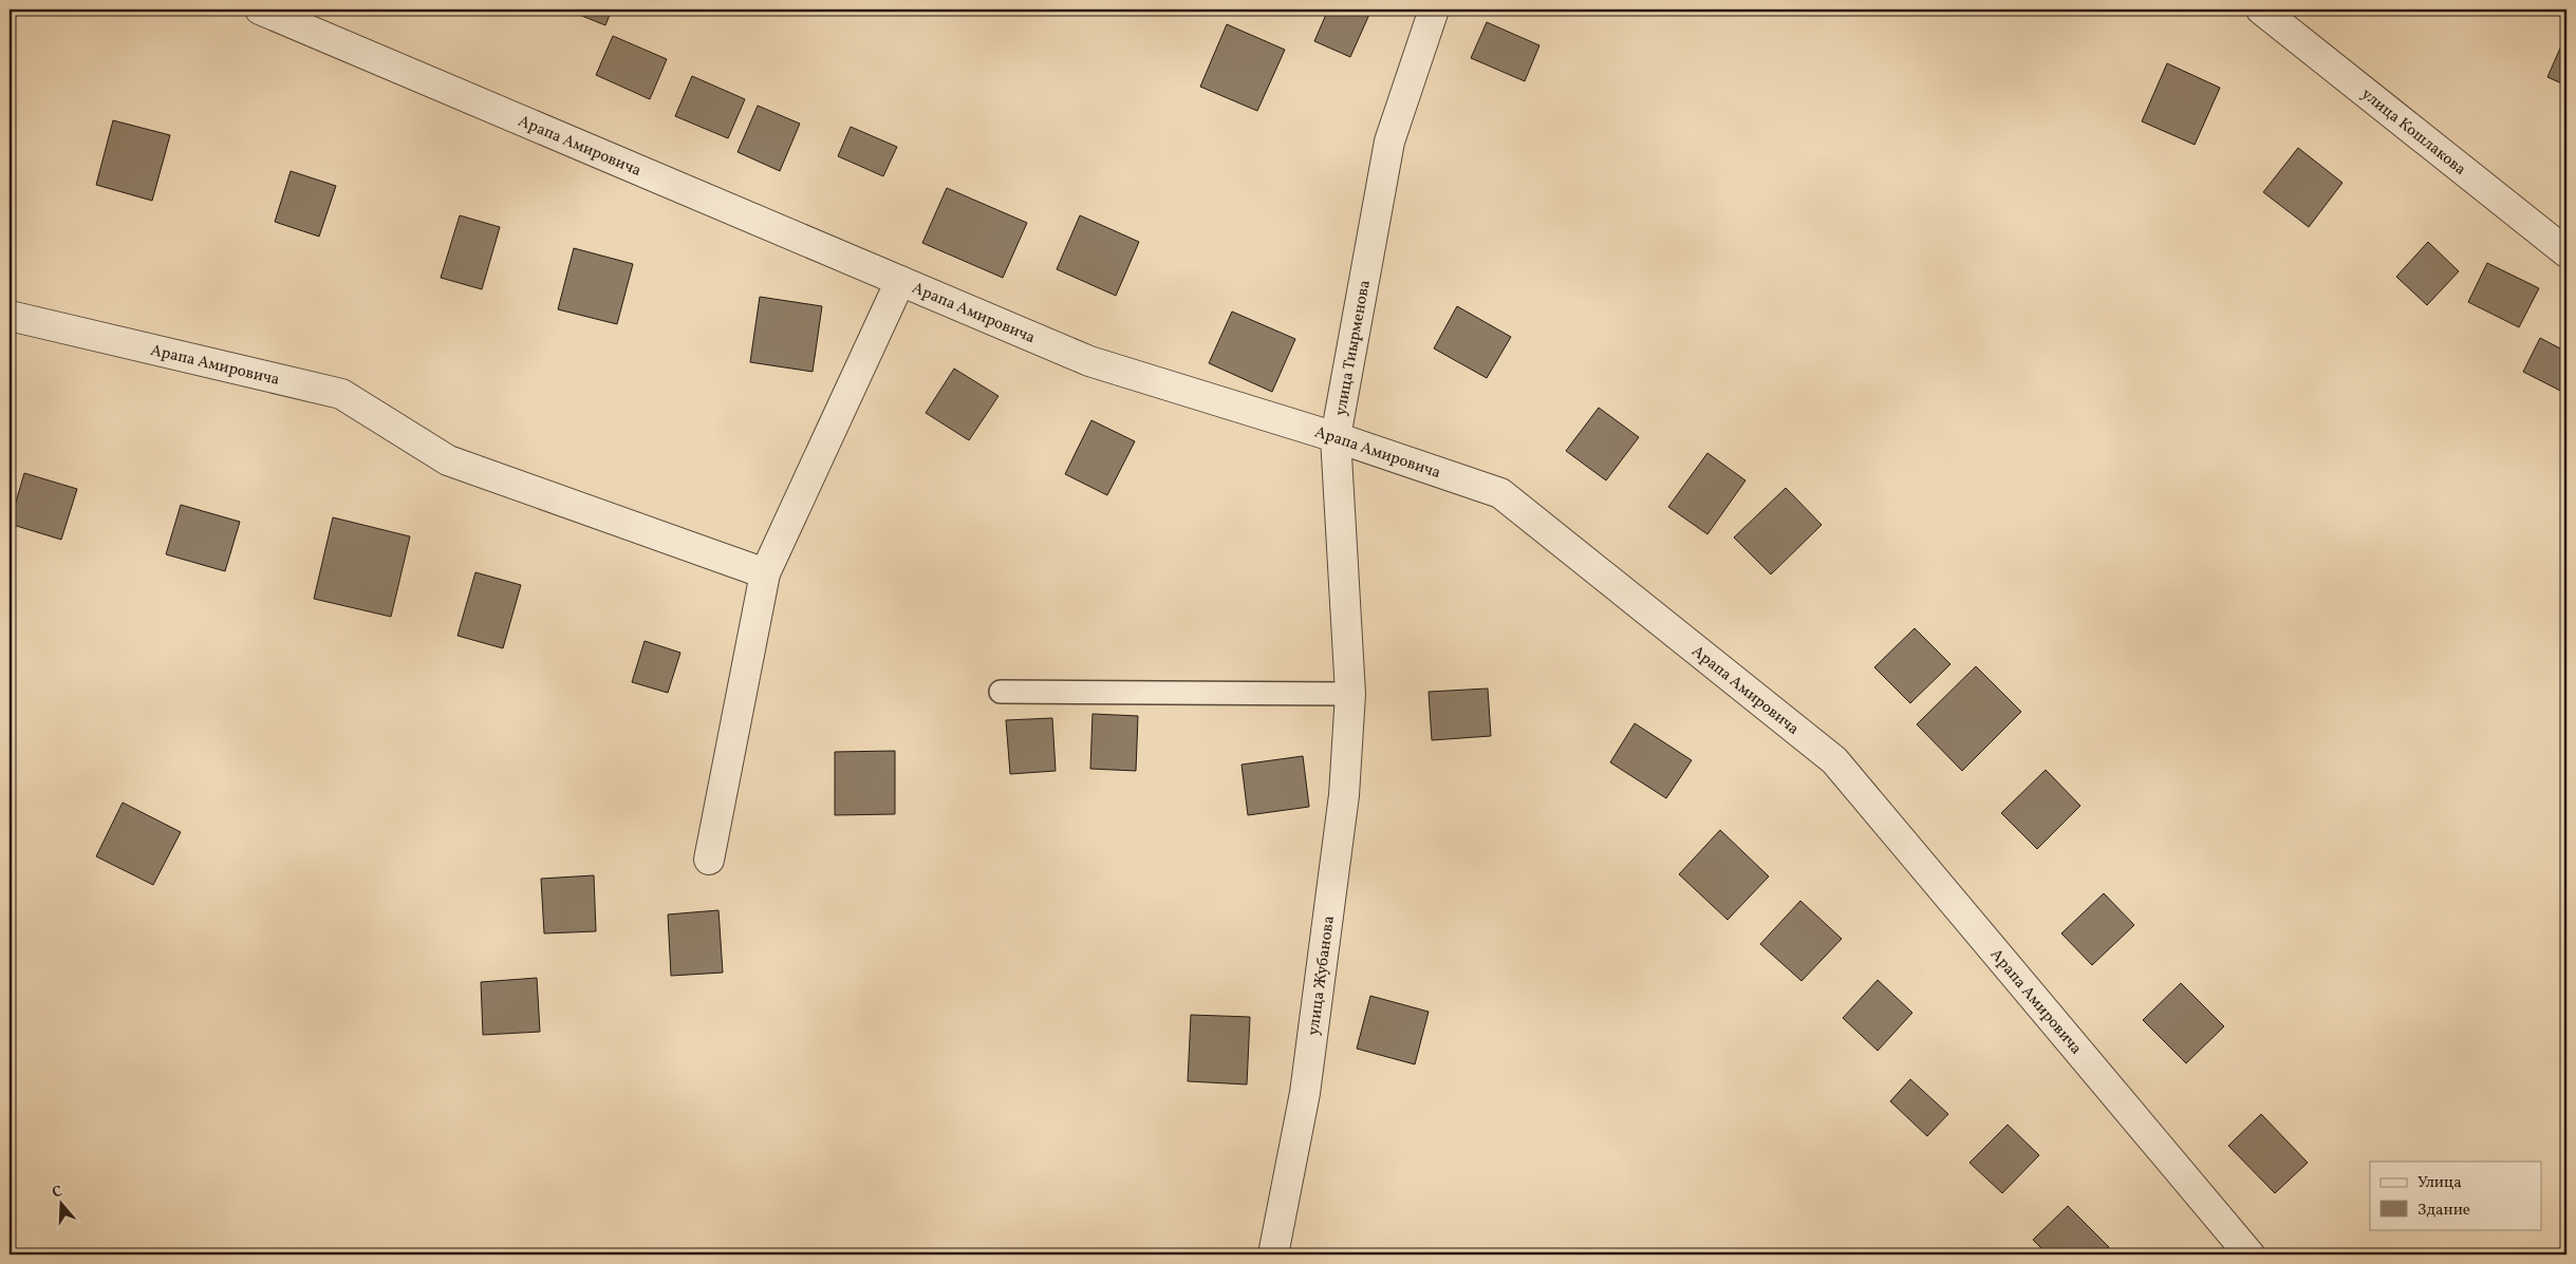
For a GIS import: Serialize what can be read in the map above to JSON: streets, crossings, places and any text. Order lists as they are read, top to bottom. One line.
{"streets":{"street":["улица Кошлакова","Арапа Амировича","улица Тиырменова","улица Жубанова"]},"crossings":[["Арапа Амировича","улица Тиырменова"],["улица Тиырменова","улица Жубанова"]],"legend":["Улица","Здание"],"north":"top"}
